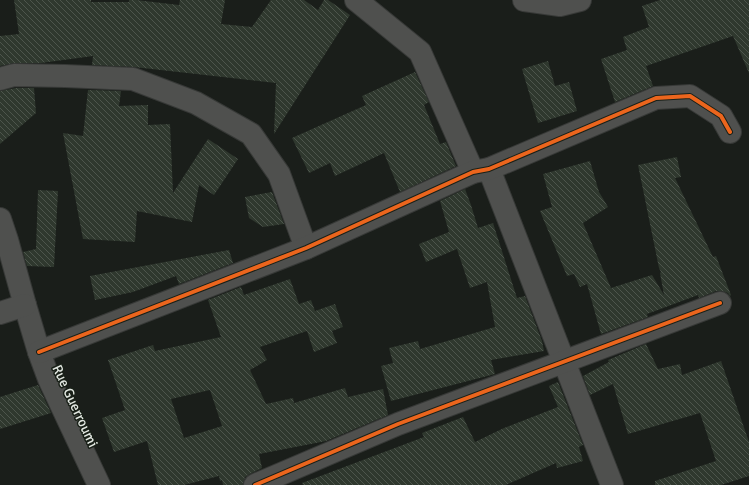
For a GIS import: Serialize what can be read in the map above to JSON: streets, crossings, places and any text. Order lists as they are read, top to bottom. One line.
{"streets":{"street":["Rue Guerroumi"]}}
